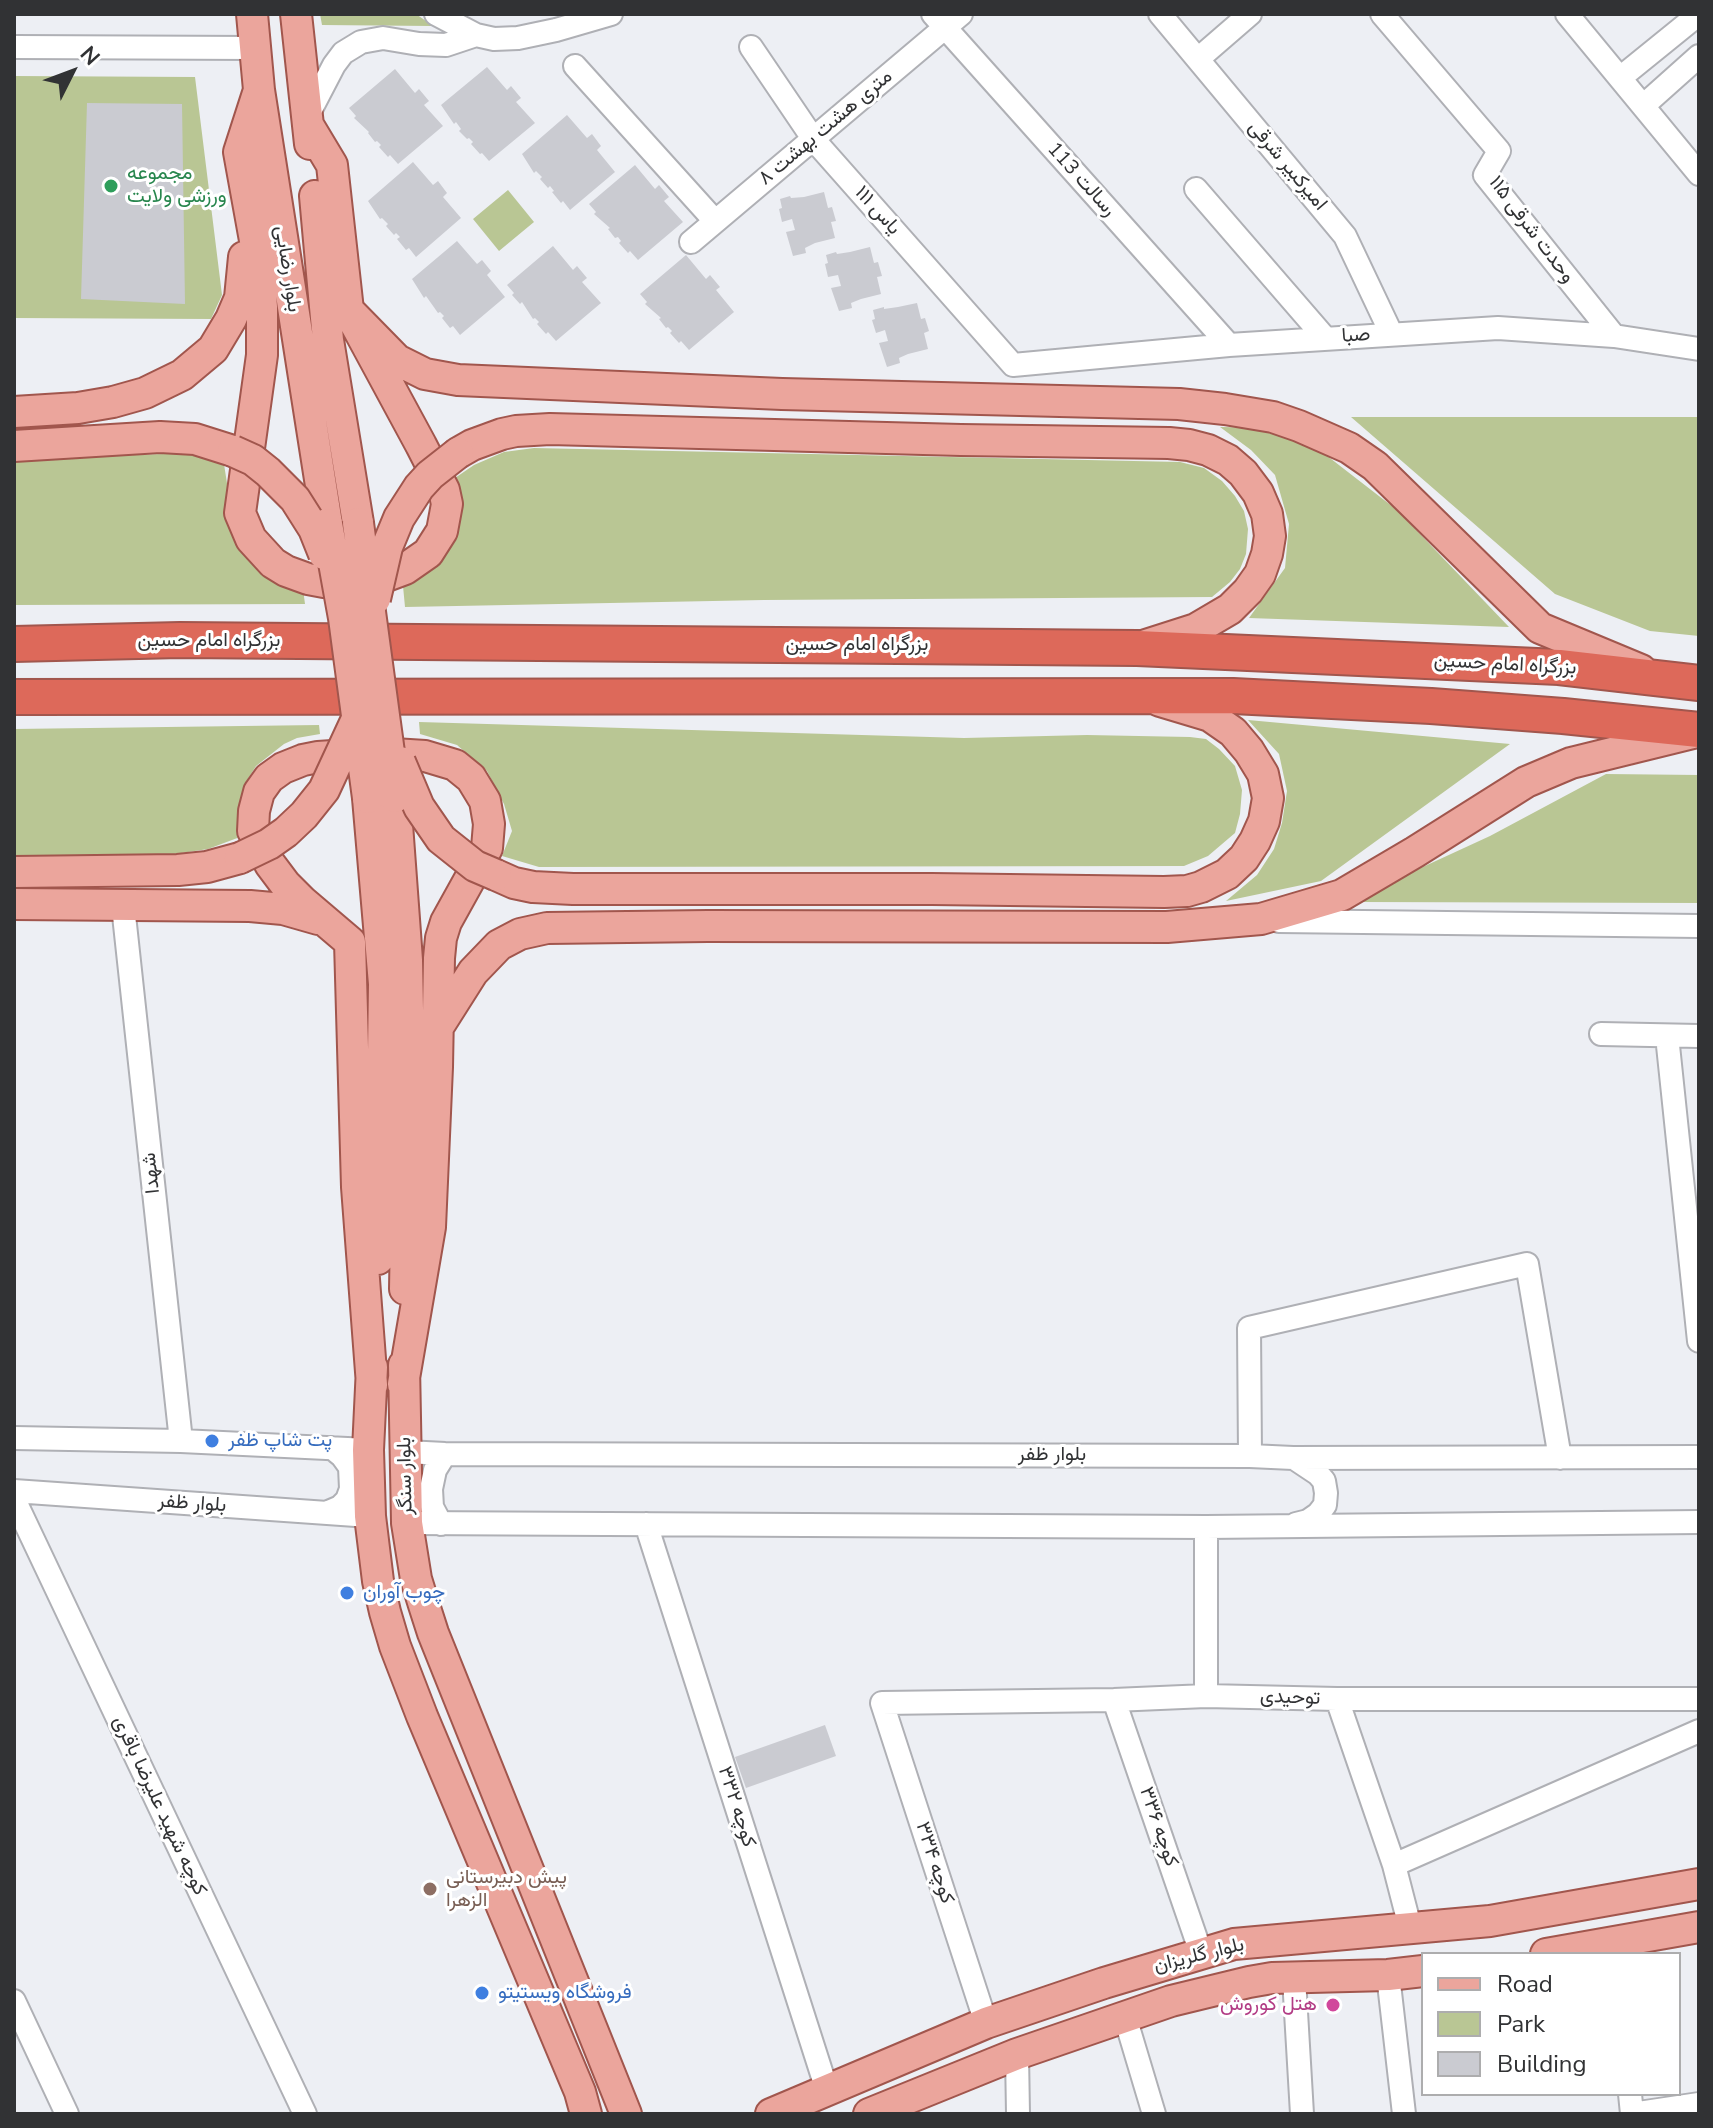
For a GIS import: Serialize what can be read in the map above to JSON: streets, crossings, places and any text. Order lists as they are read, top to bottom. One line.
{"streets":{"highway":["بزرگراه امام حسین"],"main road":["بلوار رضایی","بلوار سنگر","بلوار گلریزان"],"street":["۸ متری هشت بهشت","امیرکبیر شرقی","رسالت 113","یاس ۱۱۱","۱۱۵ وحدت شرقی","صبا","شهدا","بلوار ظفر","توحیدی","کوچه شهید علیرضا باقری","کوچه ۳۳۲","کوچه ۳۳۶","کوچه ۳۳۴"]},"crossings":[["۸ متری هشت بهشت","رسالت 113"],["۸ متری هشت بهشت","یاس ۱۱۱"],["امیرکبیر شرقی","صبا"],["رسالت 113","صبا"],["یاس ۱۱۱","صبا"],["۱۱۵ وحدت شرقی","صبا"],["بلوار ظفر","بلوار سنگر"],["توحیدی","کوچه ۳۳۶"],["توحیدی","کوچه ۳۳۴"],["کوچه ۳۳۲","بلوار گلریزان"],["کوچه ۳۳۶","بلوار گلریزان"],["کوچه ۳۳۴","بلوار گلریزان"]],"places":["مجموعه ورزشی ولایت","پت شاپ ظفر","چوب آوران","پیش دبیرستانی الزهرا","فروشگاه ویستیتو","هتل کوروش"],"legend":["Road","Park","Building"],"north":"top right"}
